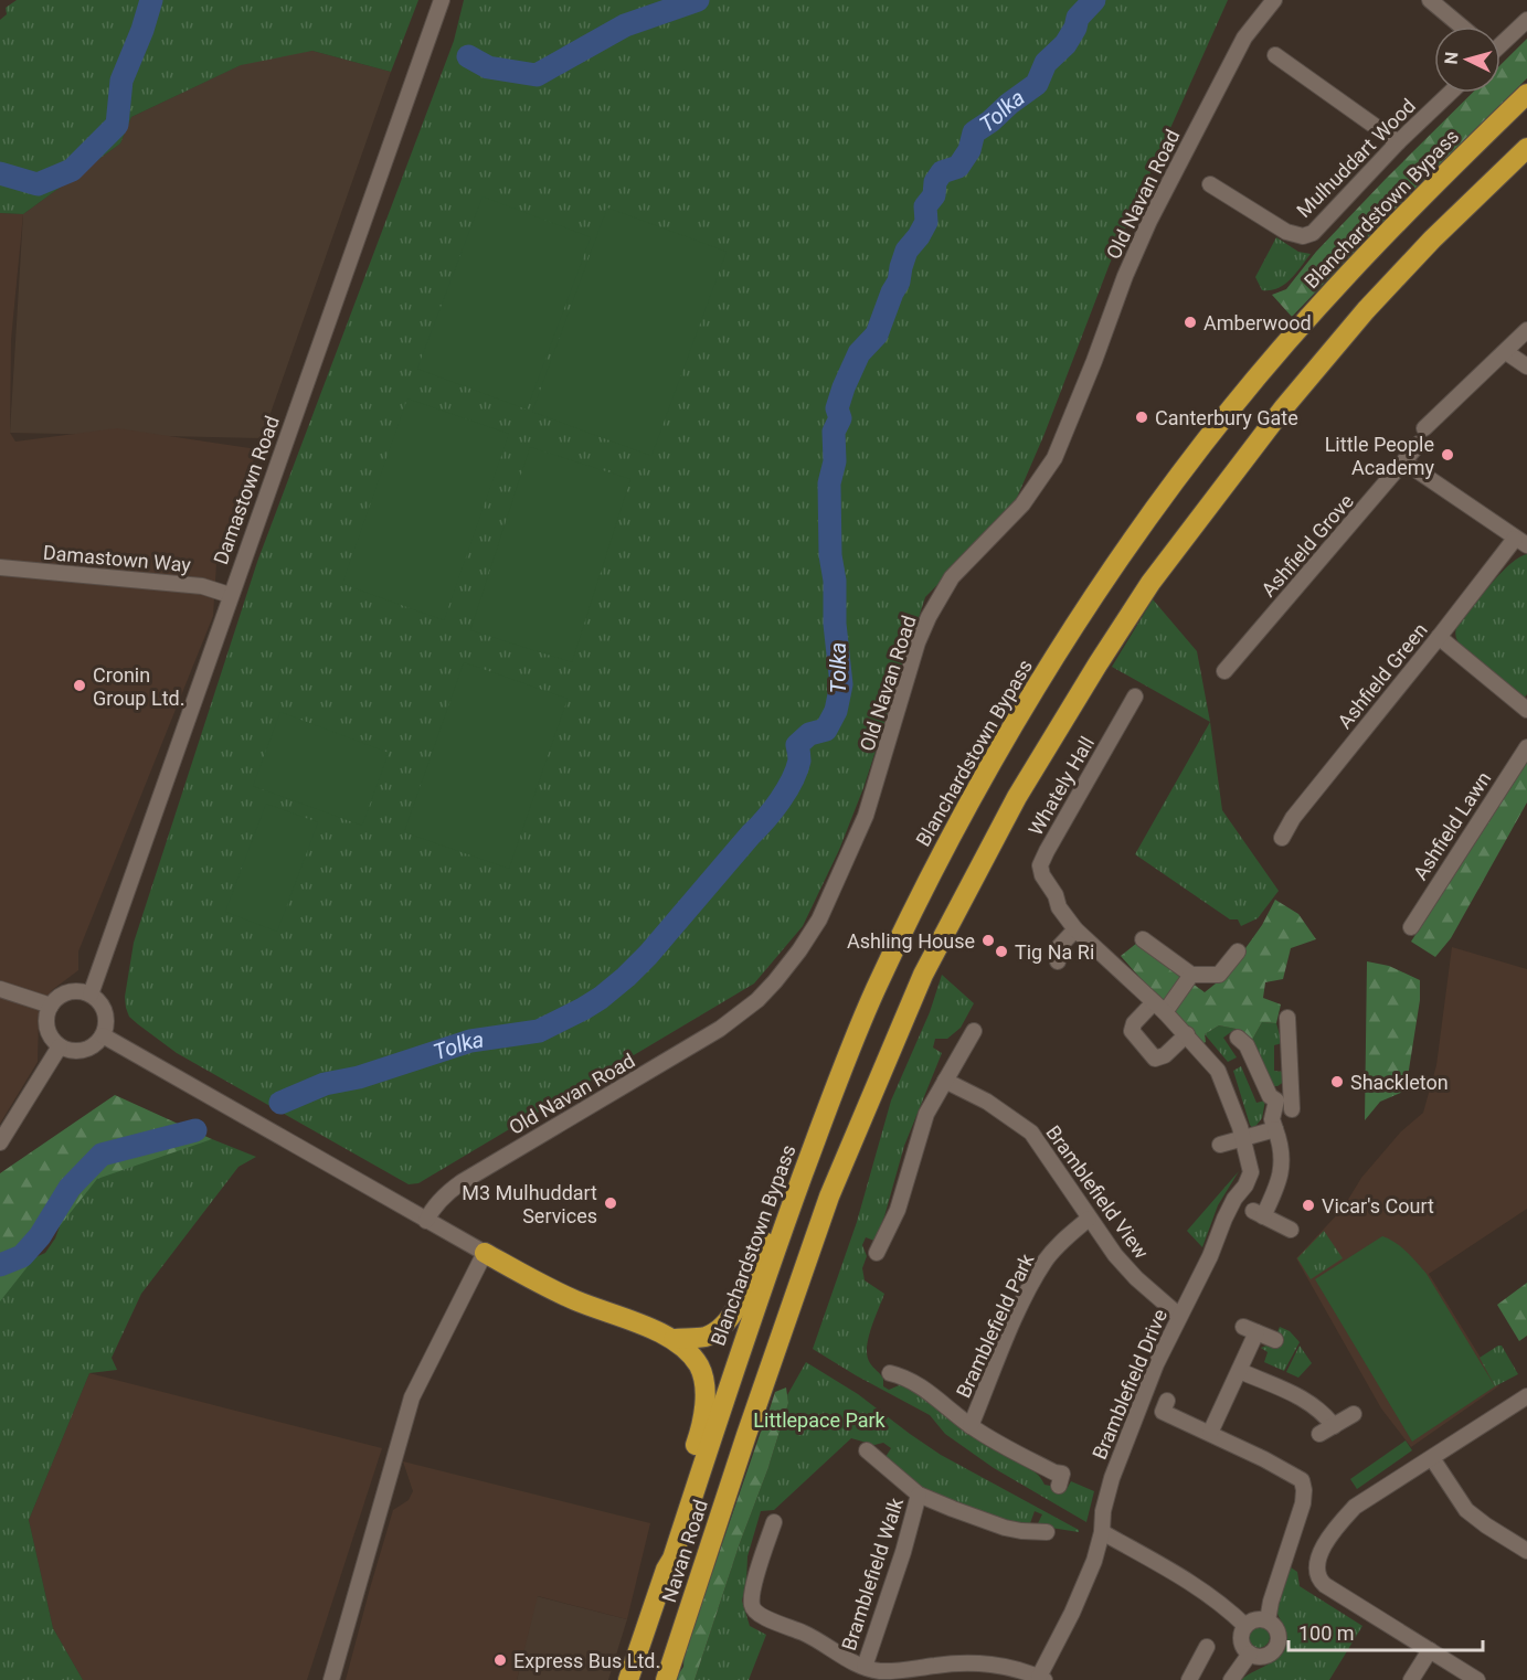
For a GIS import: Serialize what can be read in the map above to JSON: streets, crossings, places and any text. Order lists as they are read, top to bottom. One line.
{"streets":{"highway":["Blanchardstown Bypass","Navan Road"],"street":["Mulhuddart Wood","Old Navan Road","Damastown Road","Ashfield Grove","Damastown Way","Ashfield Green","Whately Hall","Ashfield Lawn","Bramblefield View","Bramblefield Park","Bramblefield Drive","Bramblefield Walk"]},"crossings":[["Blanchardstown Bypass","Navan Road"],["Damastown Road","Damastown Way"],["Whately Hall","Bramblefield Drive"],["Bramblefield View","Bramblefield Park"],["Bramblefield View","Bramblefield Drive"]],"water":["Tolka"],"parks":["Littlepace Park"],"places":["Amberwood","Canterbury Gate","Little People Academy","Cronin Group Ltd.","Ashling House","Tig Na Ri","Shackleton","M3 Mulhuddart Services","Vicar's Court","Express Bus Ltd."],"scale_bar":"100 m","north":"left"}
